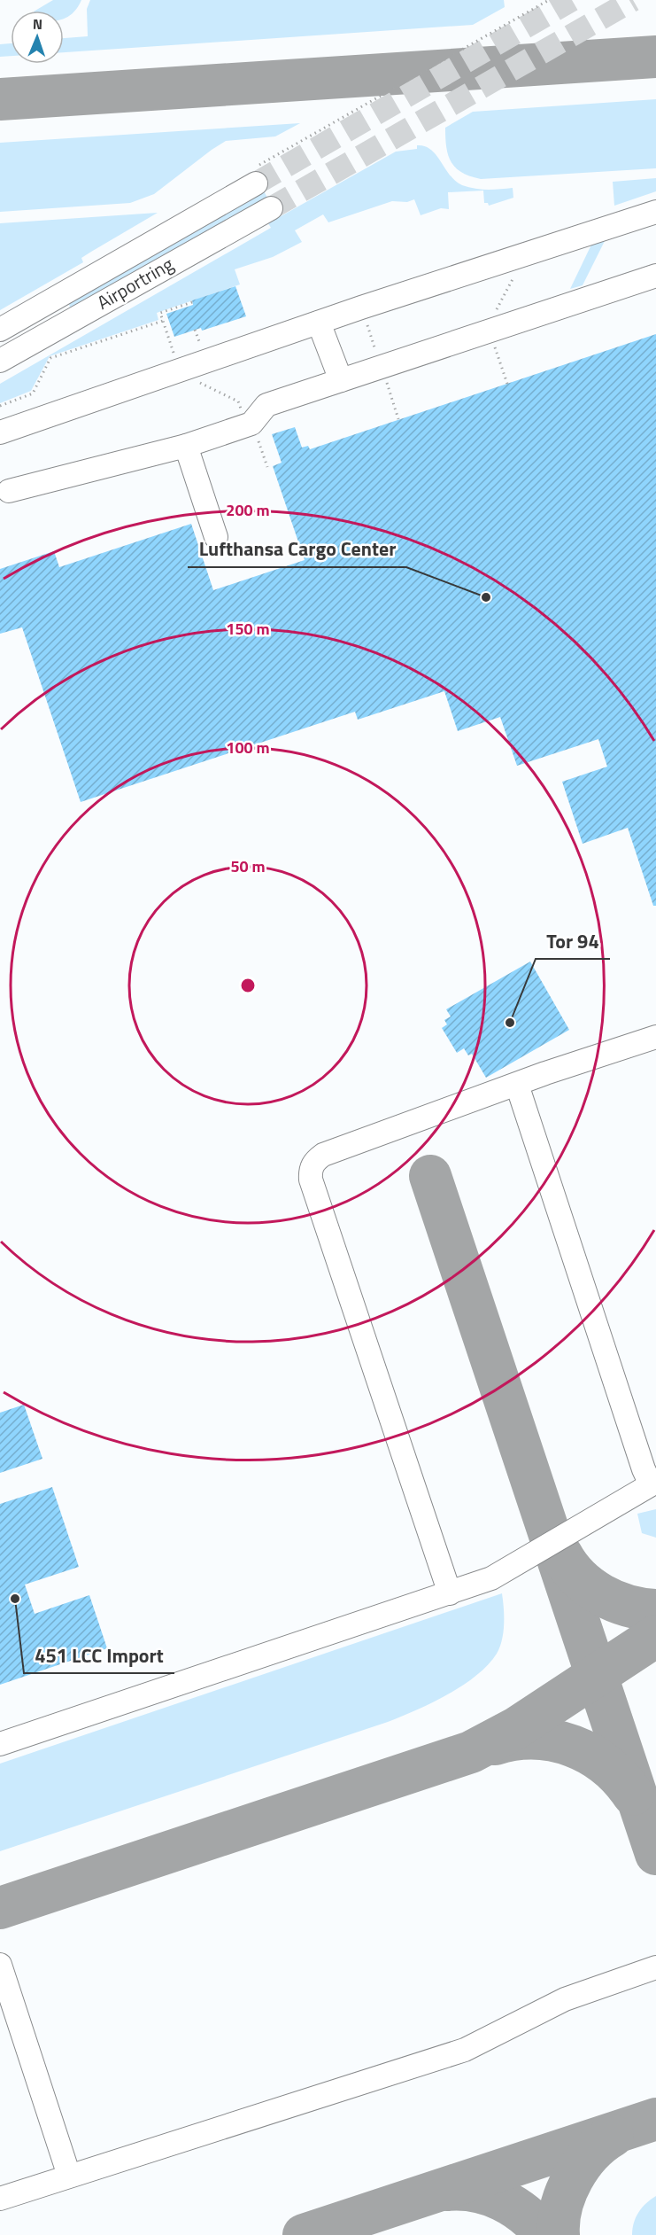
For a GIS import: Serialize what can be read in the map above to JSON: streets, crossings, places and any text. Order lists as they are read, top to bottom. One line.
{"streets":{"street":["Airportring"]},"places":["Lufthansa Cargo Center","Tor 94","451 LCC Import"],"north":"top","rings":["200 m","150 m","100 m","50 m"]}
